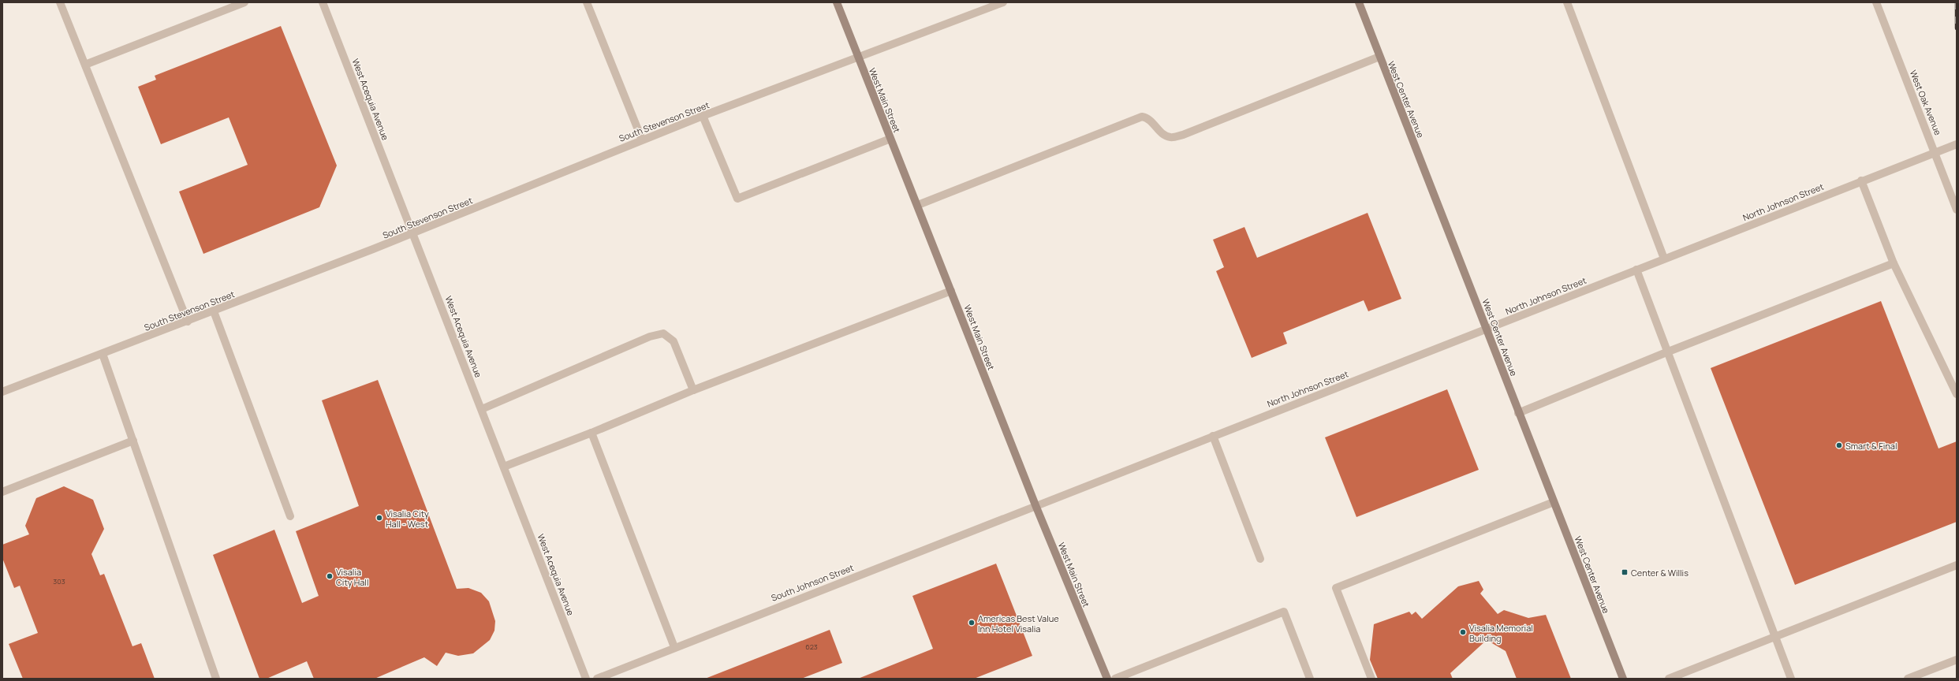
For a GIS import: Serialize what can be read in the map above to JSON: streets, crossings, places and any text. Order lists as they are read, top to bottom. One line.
{"streets":{"street":["West Acequia Avenue","West Center Avenue","West Main Street","West Oak Avenue","South Stevenson Street","North Johnson Street","South Johnson Street"]},"crossings":[["West Acequia Avenue","South Stevenson Street"],["West Center Avenue","North Johnson Street"],["West Main Street","South Stevenson Street"],["West Main Street","North Johnson Street"],["West Main Street","South Johnson Street"],["West Oak Avenue","North Johnson Street"],["North Johnson Street","South Johnson Street"]],"places":{"other":["Smart & Final","Visalia City Hall - West","Visalia City Hall","Americas Best Value Inn Hotel Visalia","Visalia Memorial Building"],"transit":["Center & Willis"]},"house_numbers":["303","623"]}
